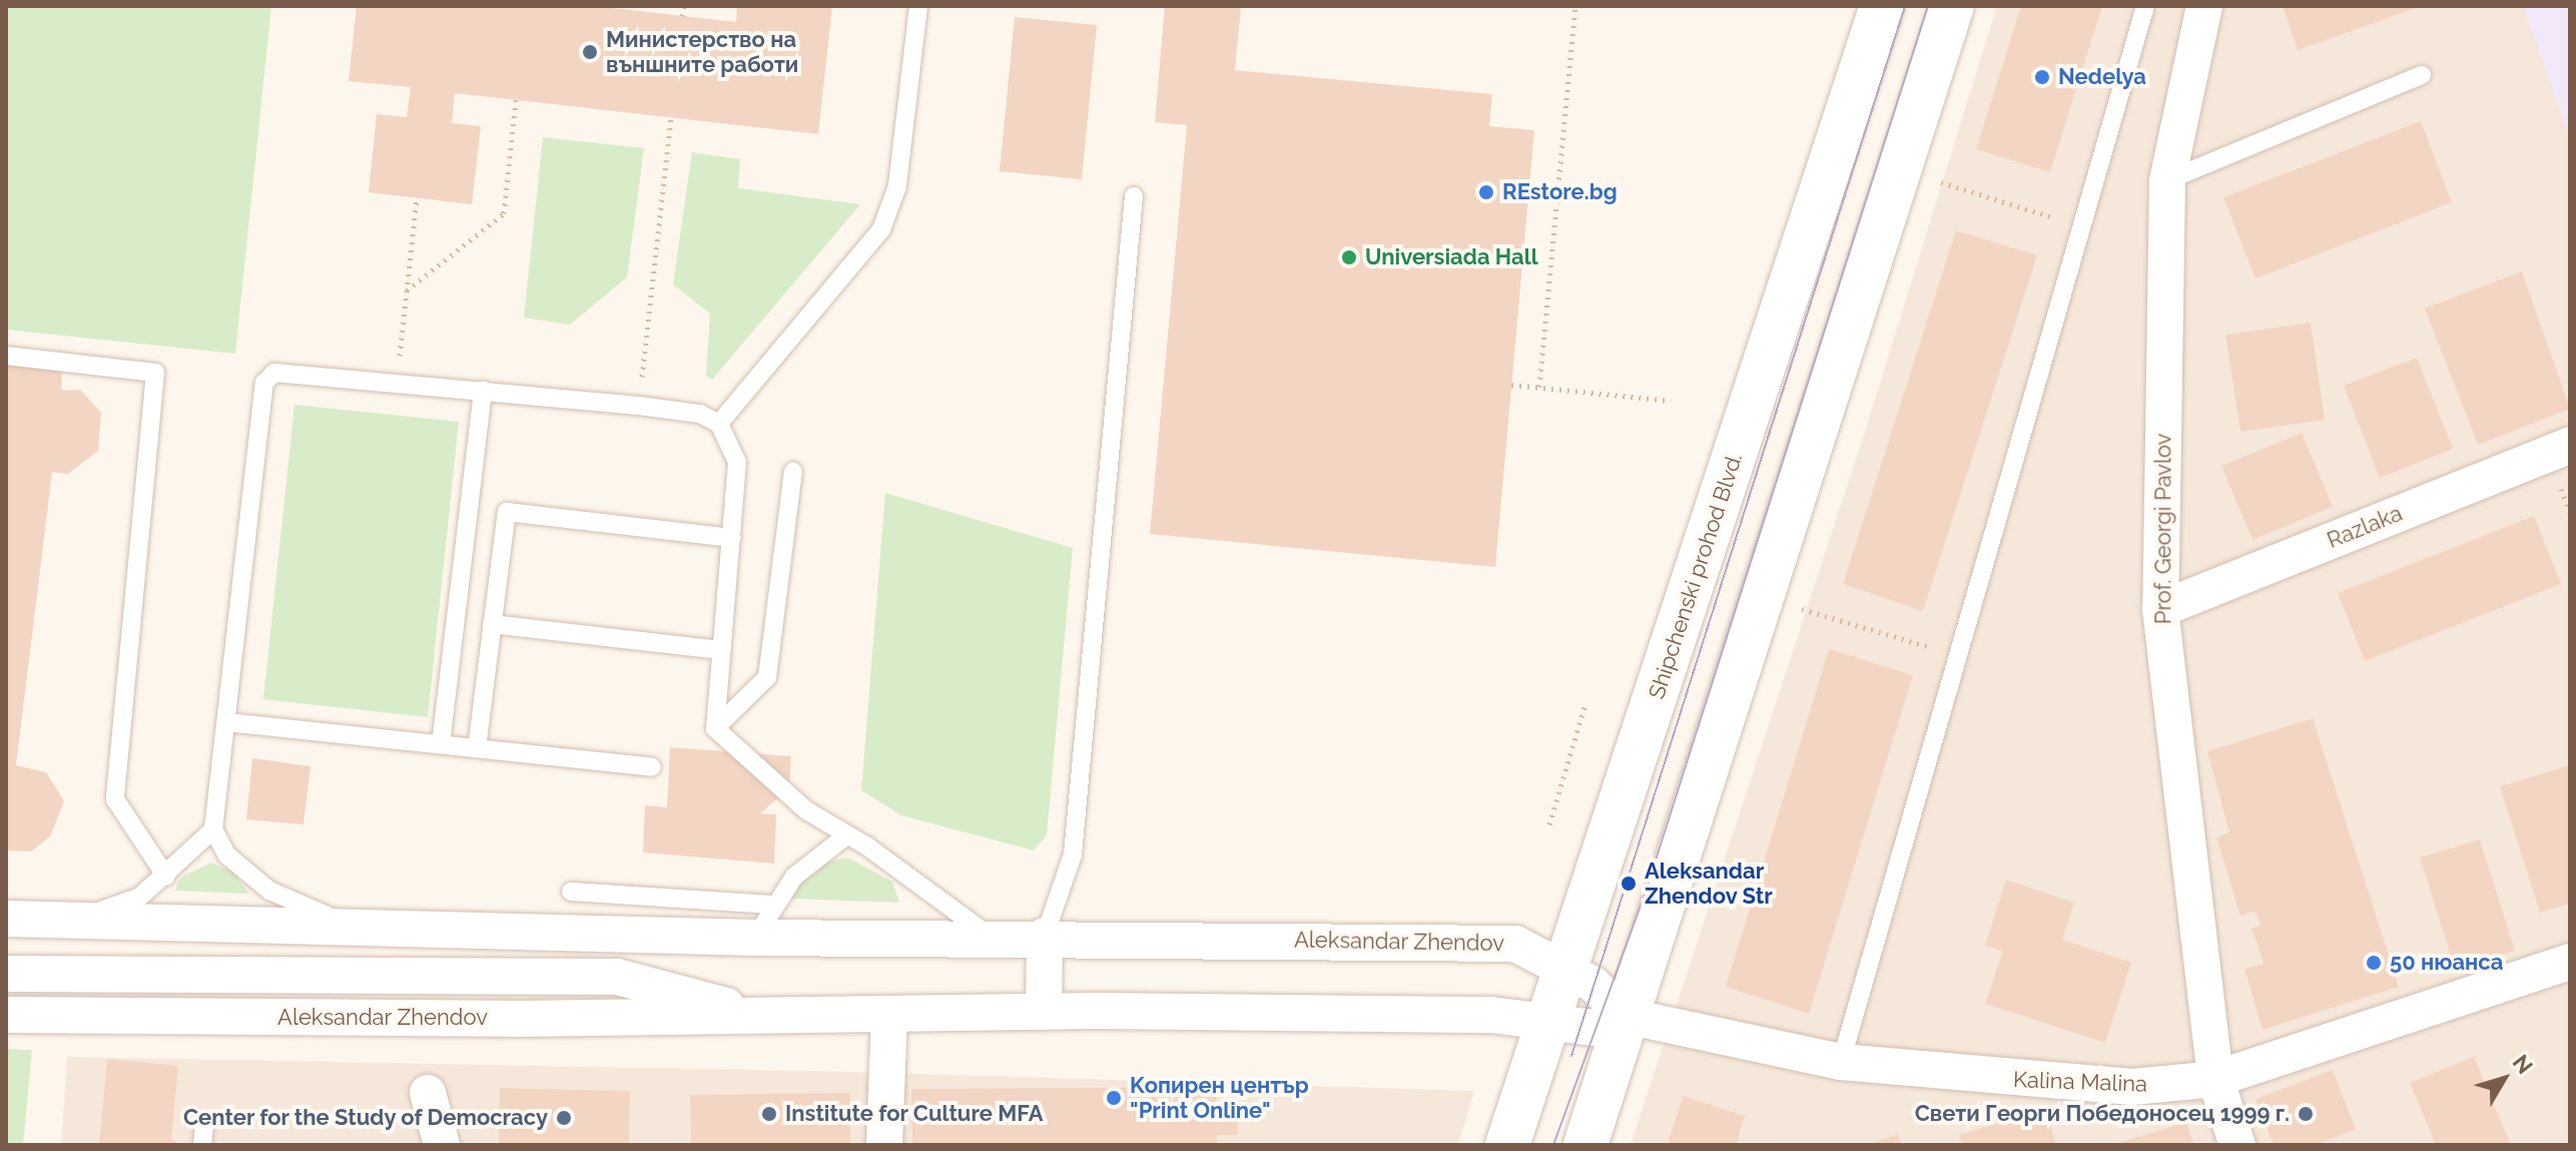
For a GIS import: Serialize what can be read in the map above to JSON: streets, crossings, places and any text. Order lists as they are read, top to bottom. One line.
{"streets":{"main road":["Shipchenski prohod Blvd."],"street":["Razlaka","Prof. Georgi Pavlov","Aleksandar Zhendov","Kalina Malina"]},"crossings":[["Razlaka","Prof. Georgi Pavlov"],["Prof. Georgi Pavlov","Kalina Malina"],["Shipchenski prohod Blvd.","Aleksandar Zhendov"],["Aleksandar Zhendov","Kalina Malina"]],"places":["Министерство на външните работи","Nedelya","REstore.bg","Universiada Hall","Aleksandar Zhendov Str","50 нюанса","Kопирен център \"Print Online\"","Institute for Culture MFA","Свети Георги Победоносец 1999 г.","Center for the Study of Democracy"],"north":"top right"}
